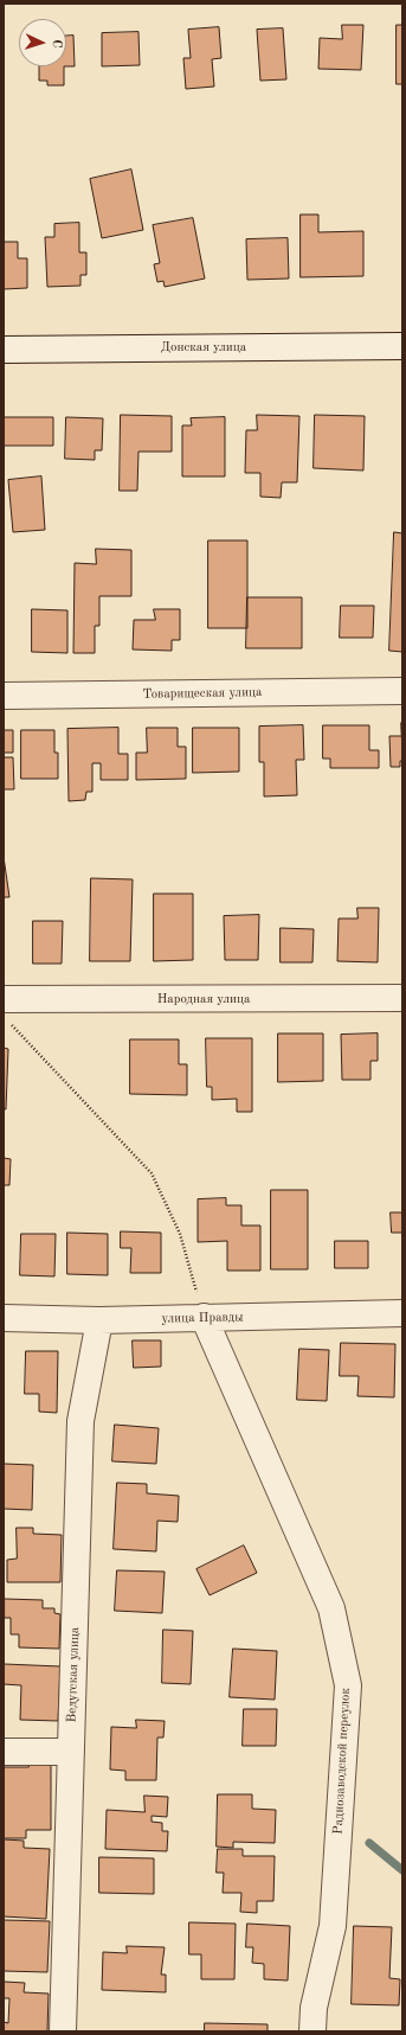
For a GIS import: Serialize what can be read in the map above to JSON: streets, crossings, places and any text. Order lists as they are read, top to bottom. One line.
{"streets":{"street":["Донская улица","Товарищеская улица","Народная улица","улица Правды","Ведугская улица","Радиозаводской переулок"]},"crossings":[["улица Правды","Ведугская улица"],["улица Правды","Радиозаводской переулок"]],"north":"right"}
